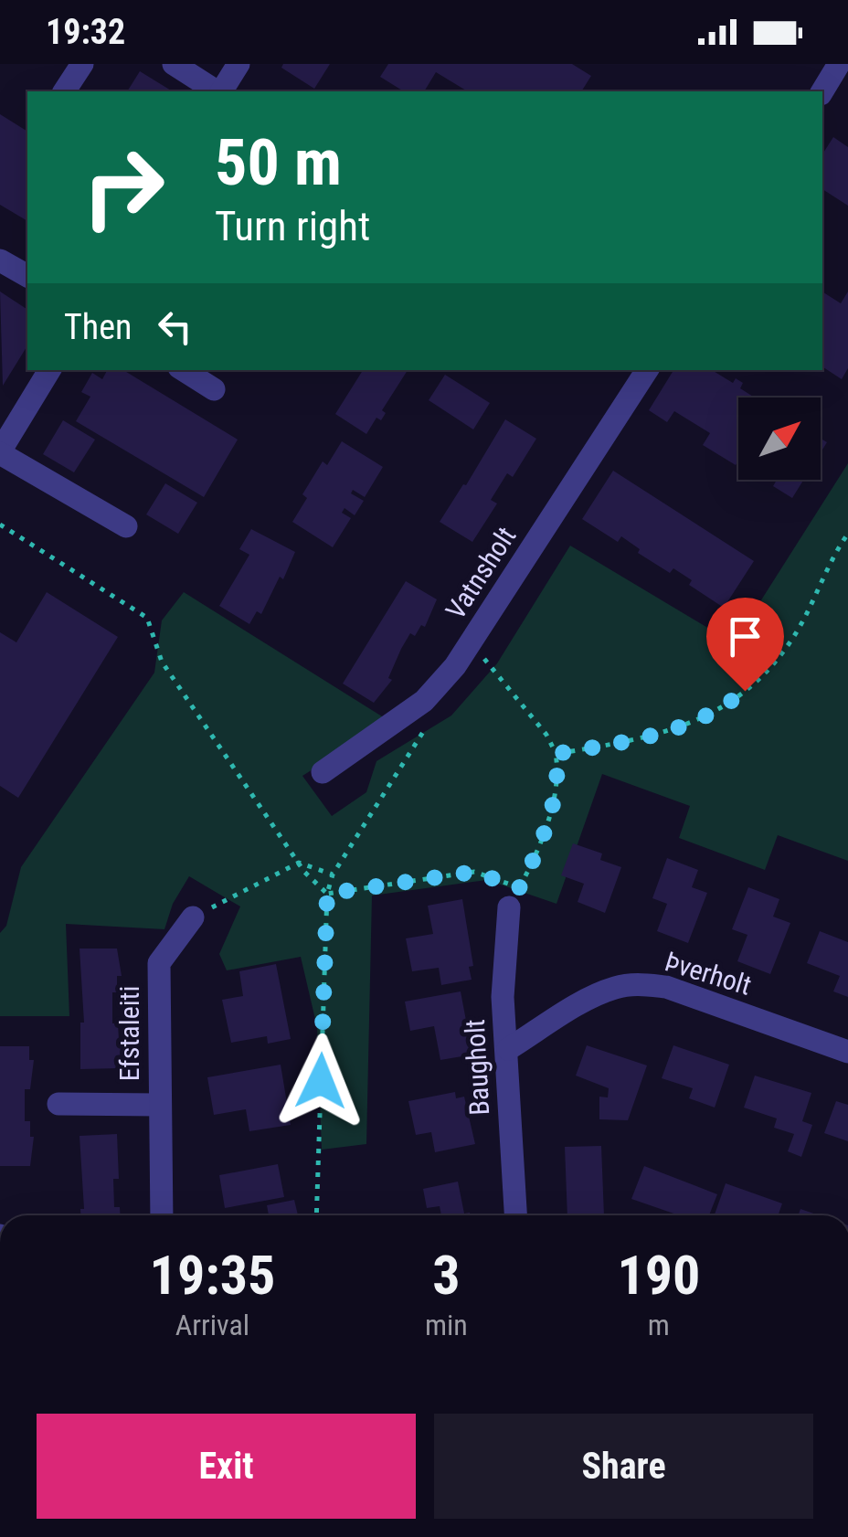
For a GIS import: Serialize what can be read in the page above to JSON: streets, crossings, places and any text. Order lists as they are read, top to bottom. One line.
{"streets":{"street":["Vatnsholt","Þverholt","Efstaleiti","Baugholt"]},"crossings":[["Þverholt","Baugholt"]],"north":"top right","page":{"status":"19:32","turn":["50 m","Turn right"],"then":"Then","eta":["19:35","Arrival","3","min","190","m"],"buttons":["Exit","Share"]}}
